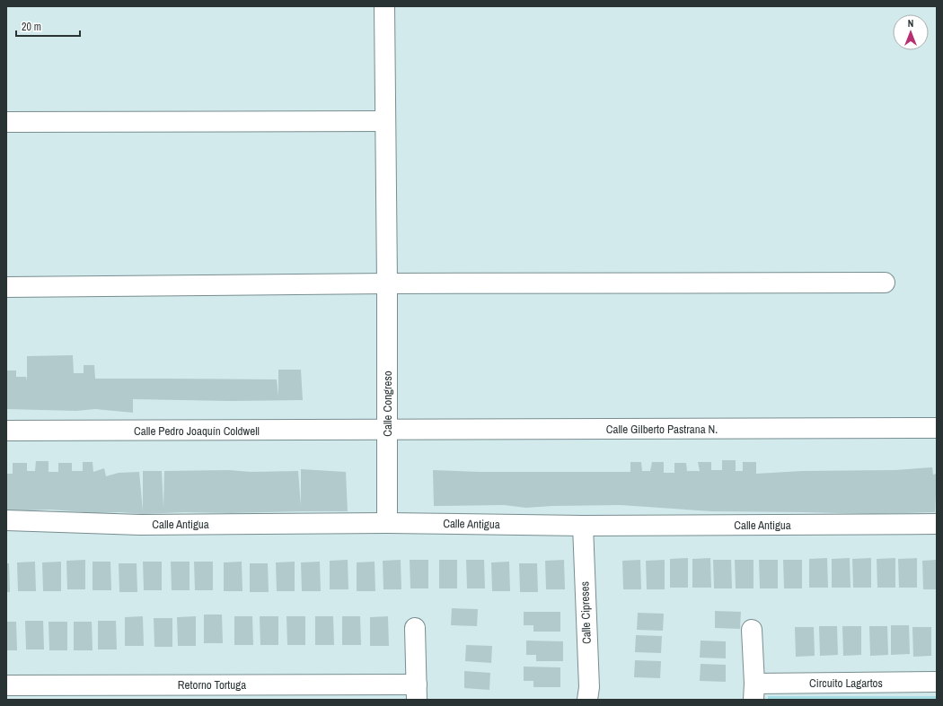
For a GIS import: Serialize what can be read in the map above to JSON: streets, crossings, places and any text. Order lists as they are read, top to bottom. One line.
{"streets":{"street":["Calle Congreso","Calle Gilberto Pastrana N.","Calle Pedro Joaquín Coldwell","Calle Antigua","Calle Cipreses","Circuito Lagartos","Retorno Tortuga"]},"crossings":[["Calle Congreso","Calle Gilberto Pastrana N."],["Calle Congreso","Calle Pedro Joaquín Coldwell"],["Calle Congreso","Calle Antigua"],["Calle Gilberto Pastrana N.","Calle Pedro Joaquín Coldwell"],["Calle Antigua","Calle Cipreses"]],"scale_bar":"20 m","north":"top"}
